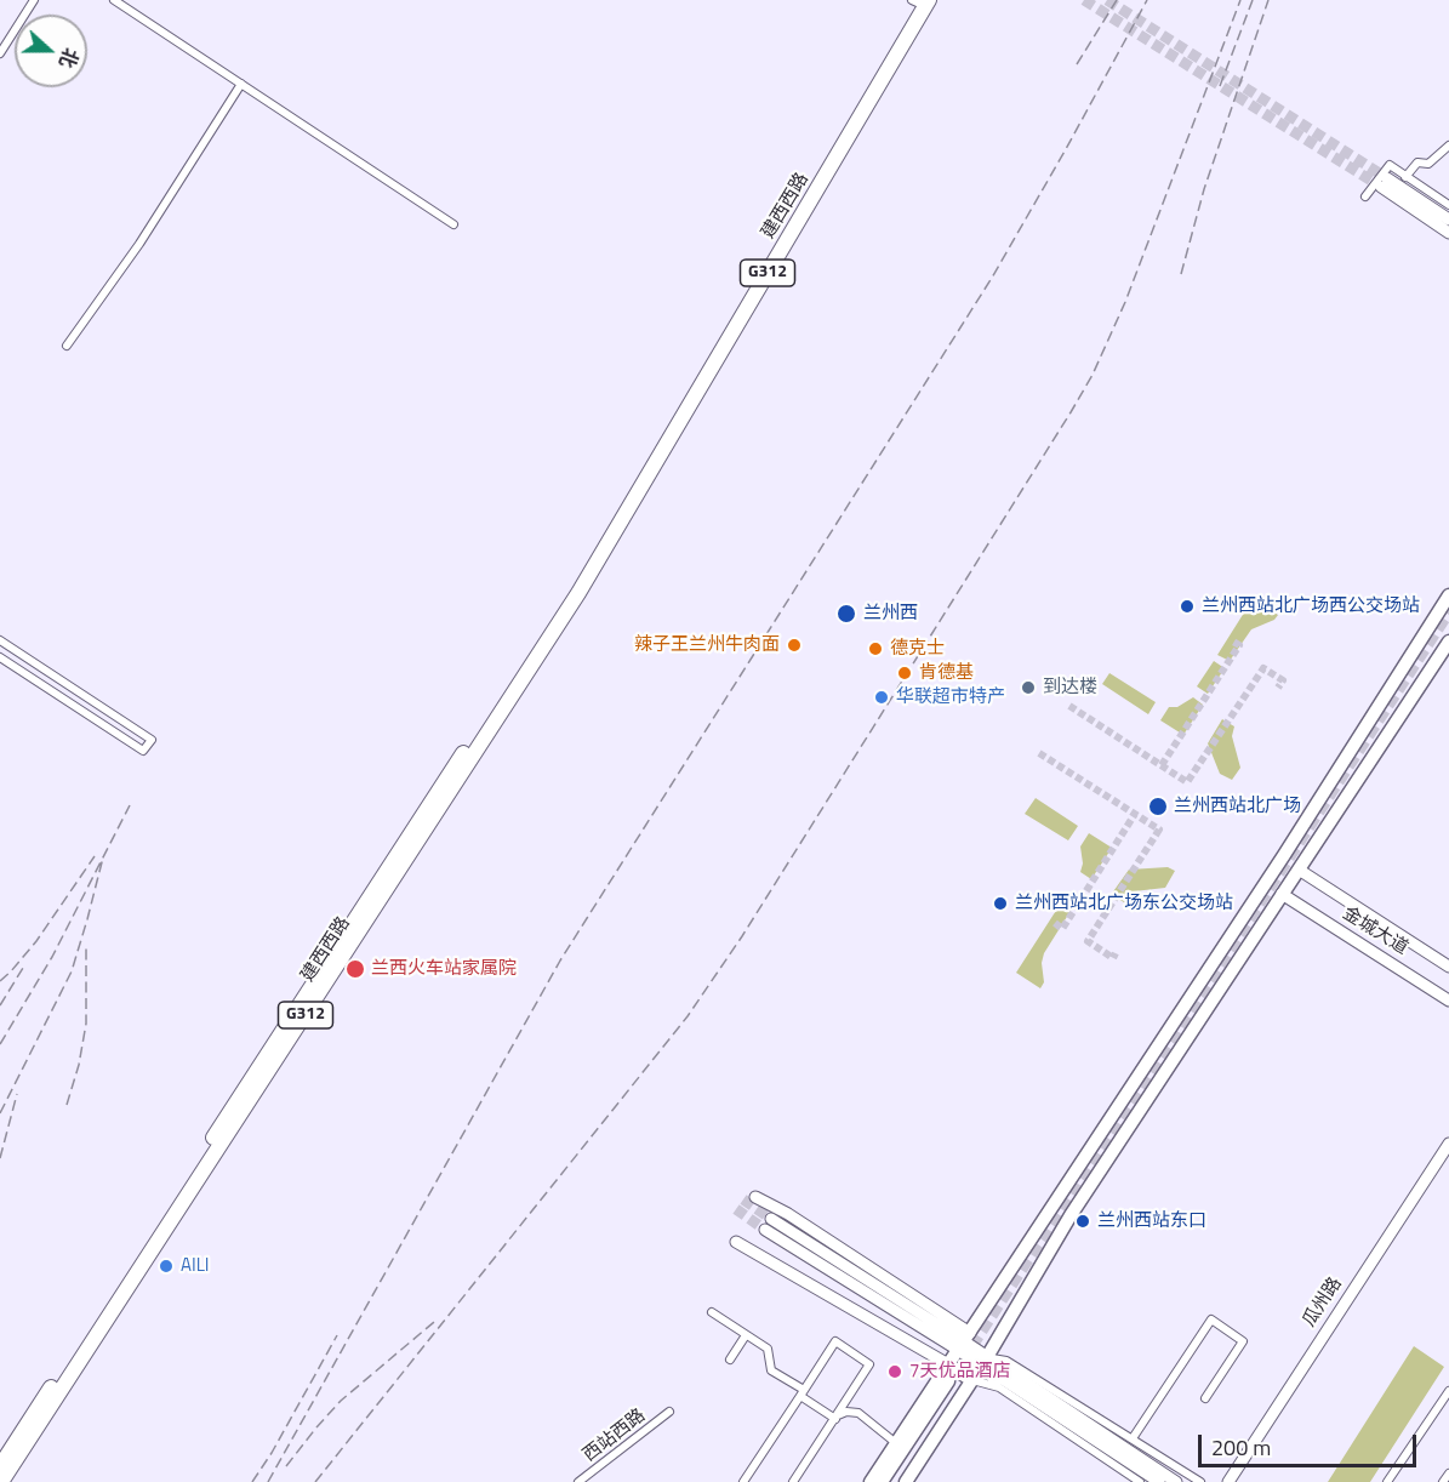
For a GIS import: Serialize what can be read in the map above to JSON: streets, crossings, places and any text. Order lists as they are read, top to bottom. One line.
{"streets":{"highway":["建西西路","G312"],"street":["金城大道","瓜州路","西站西路"]},"places":["兰州西站北广场西公交场站","兰州西","辣子王兰州牛肉面","德克士","肯德基","到达楼","华联超市特产","兰州西站北广场","兰州西站北广场东公交场站","兰西火车站家属院","兰州西站东口","AILI","7天优品酒店"],"scale_bar":"200 m","north":"right"}
